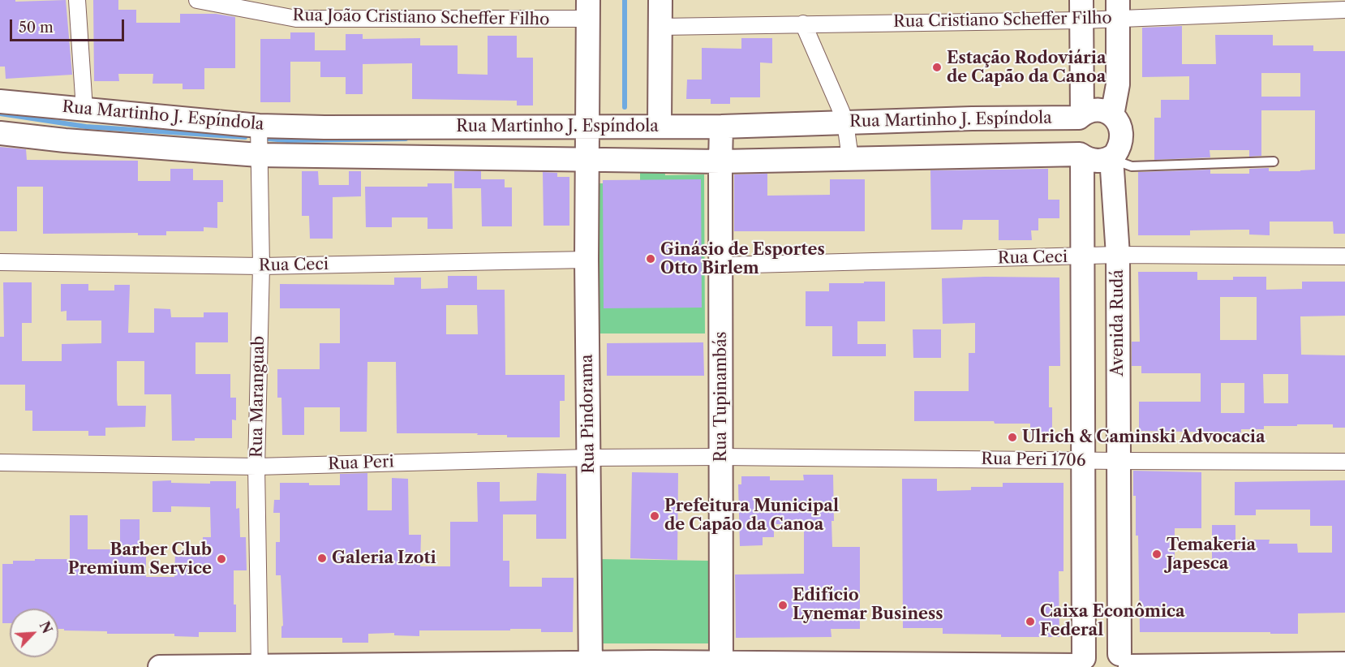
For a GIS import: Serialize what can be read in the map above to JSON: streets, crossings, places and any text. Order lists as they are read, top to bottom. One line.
{"streets":{"main road":["Rua Martinho J. Espíndola","Avenida Rudá","Rua Tupinambás","Rua Pindorama"],"street":["Rua João Cristiano Scheffer Filho","Rua Cristiano Scheffer Filho","Rua Ceci","Rua Maranguab","Rua Peri 1706","Rua Peri"]},"crossings":[["Rua João Cristiano Scheffer Filho","Rua Pindorama"],["Rua Martinho J. Espíndola","Avenida Rudá"],["Rua Martinho J. Espíndola","Rua Maranguab"],["Rua Martinho J. Espíndola","Rua Tupinambás"],["Rua Martinho J. Espíndola","Rua Pindorama"],["Rua Ceci","Avenida Rudá"],["Rua Ceci","Rua Maranguab"],["Rua Ceci","Rua Tupinambás"],["Rua Ceci","Rua Pindorama"],["Avenida Rudá","Rua Peri 1706"],["Rua Maranguab","Rua Peri"],["Rua Tupinambás","Rua Peri 1706"],["Rua Tupinambás","Rua Peri"],["Rua Pindorama","Rua Peri"],["Rua Peri 1706","Rua Peri"]],"places":["Estação Rodoviária de Capão da Canoa","Ginásio de Esportes Otto Birlem","Ulrich & Caminski Advocacia","Prefeitura Municipal de Capão da Canoa","Temakeria Japesca","Galeria Izoti","Barber Club Premium Service","Edifício Lynemar Business","Caixa Econômica Federal"],"scale_bar":"50 m","north":"top right"}
